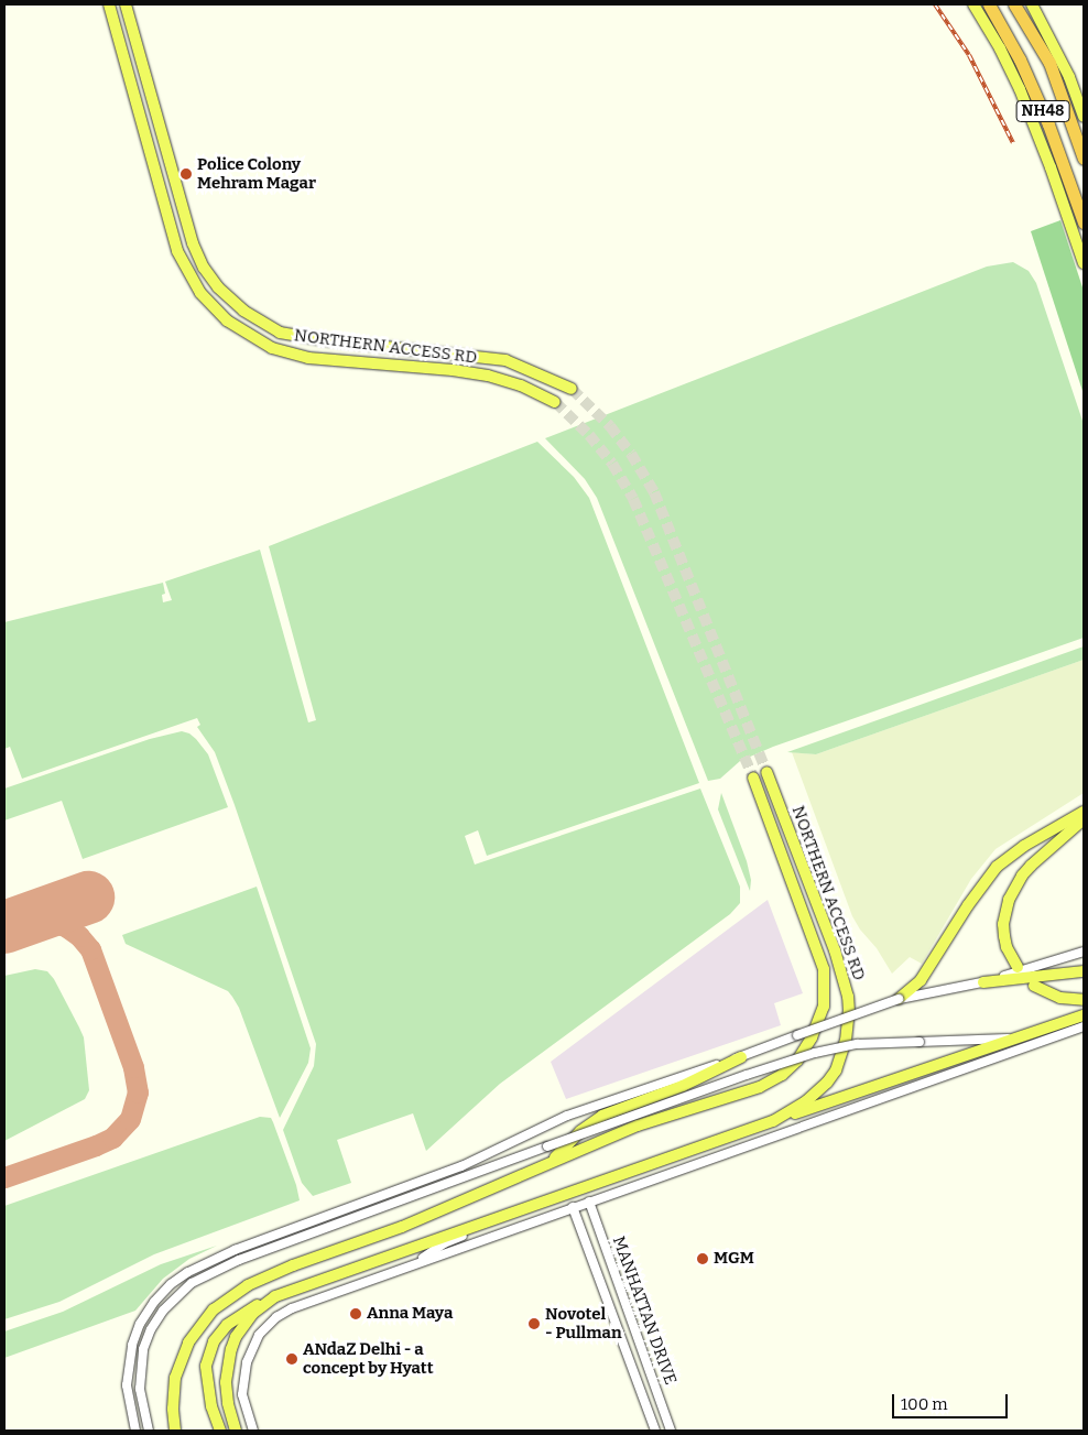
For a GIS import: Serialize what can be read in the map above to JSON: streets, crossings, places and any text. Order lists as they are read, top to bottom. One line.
{"streets":{"highway":["NH48"],"main road":["NORTHERN ACCESS RD"],"street":["MANHATTAN DRIVE"]},"places":["Police Colony Mehram Magar","MGM","Anna Maya","Novotel - Pullman","ANdaZ Delhi - a concept by Hyatt"],"scale_bar":"100 m"}
